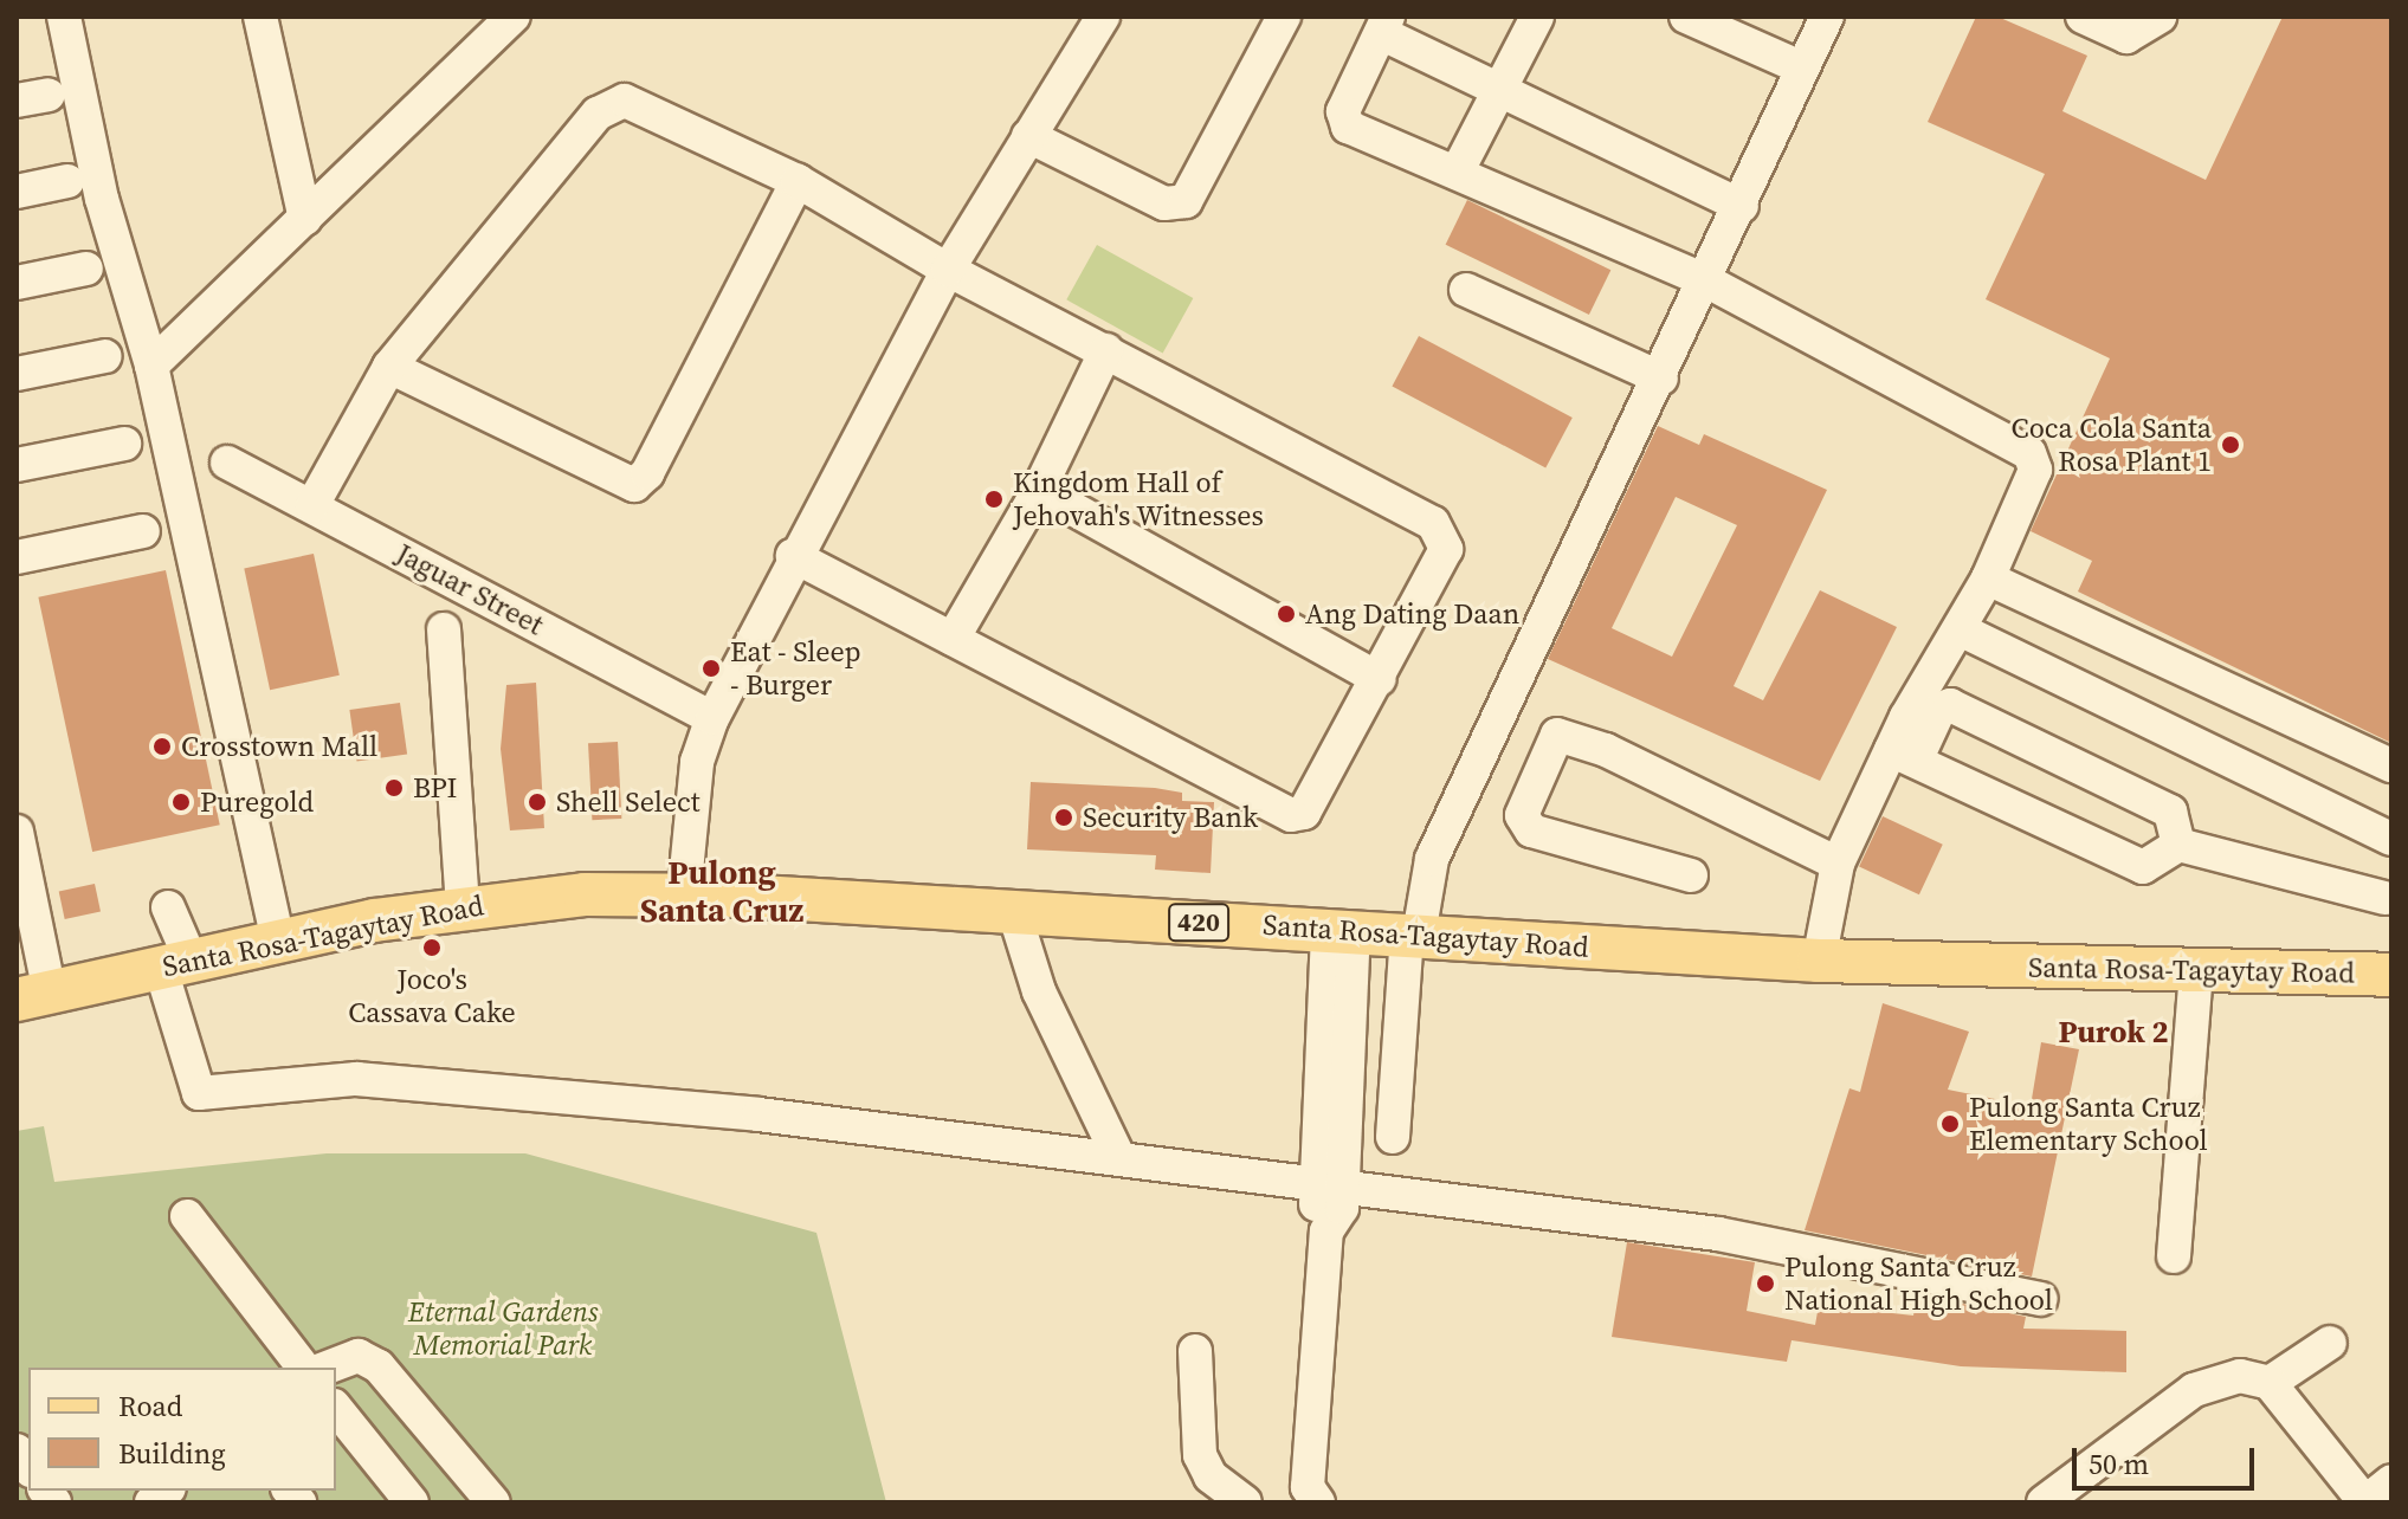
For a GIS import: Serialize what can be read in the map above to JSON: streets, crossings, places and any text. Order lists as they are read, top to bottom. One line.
{"streets":{"main road":["420","Santa Rosa-Tagaytay Road"],"street":["Jaguar Street"]},"districts":["Pulong Santa Cruz","Purok 2"],"parks":["Eternal Gardens Memorial Park"],"places":["Coca Cola Santa Rosa Plant 1","Kingdom Hall of Jehovah's Witnesses","Ang Dating Daan","Eat - Sleep - Burger","Crosstown Mall","BPI","Puregold","Shell Select","Security Bank","Joco's Cassava Cake","Pulong Santa Cruz Elementary School","Pulong Santa Cruz National High School"],"legend":["Road","Building"],"scale_bar":"50 m"}
